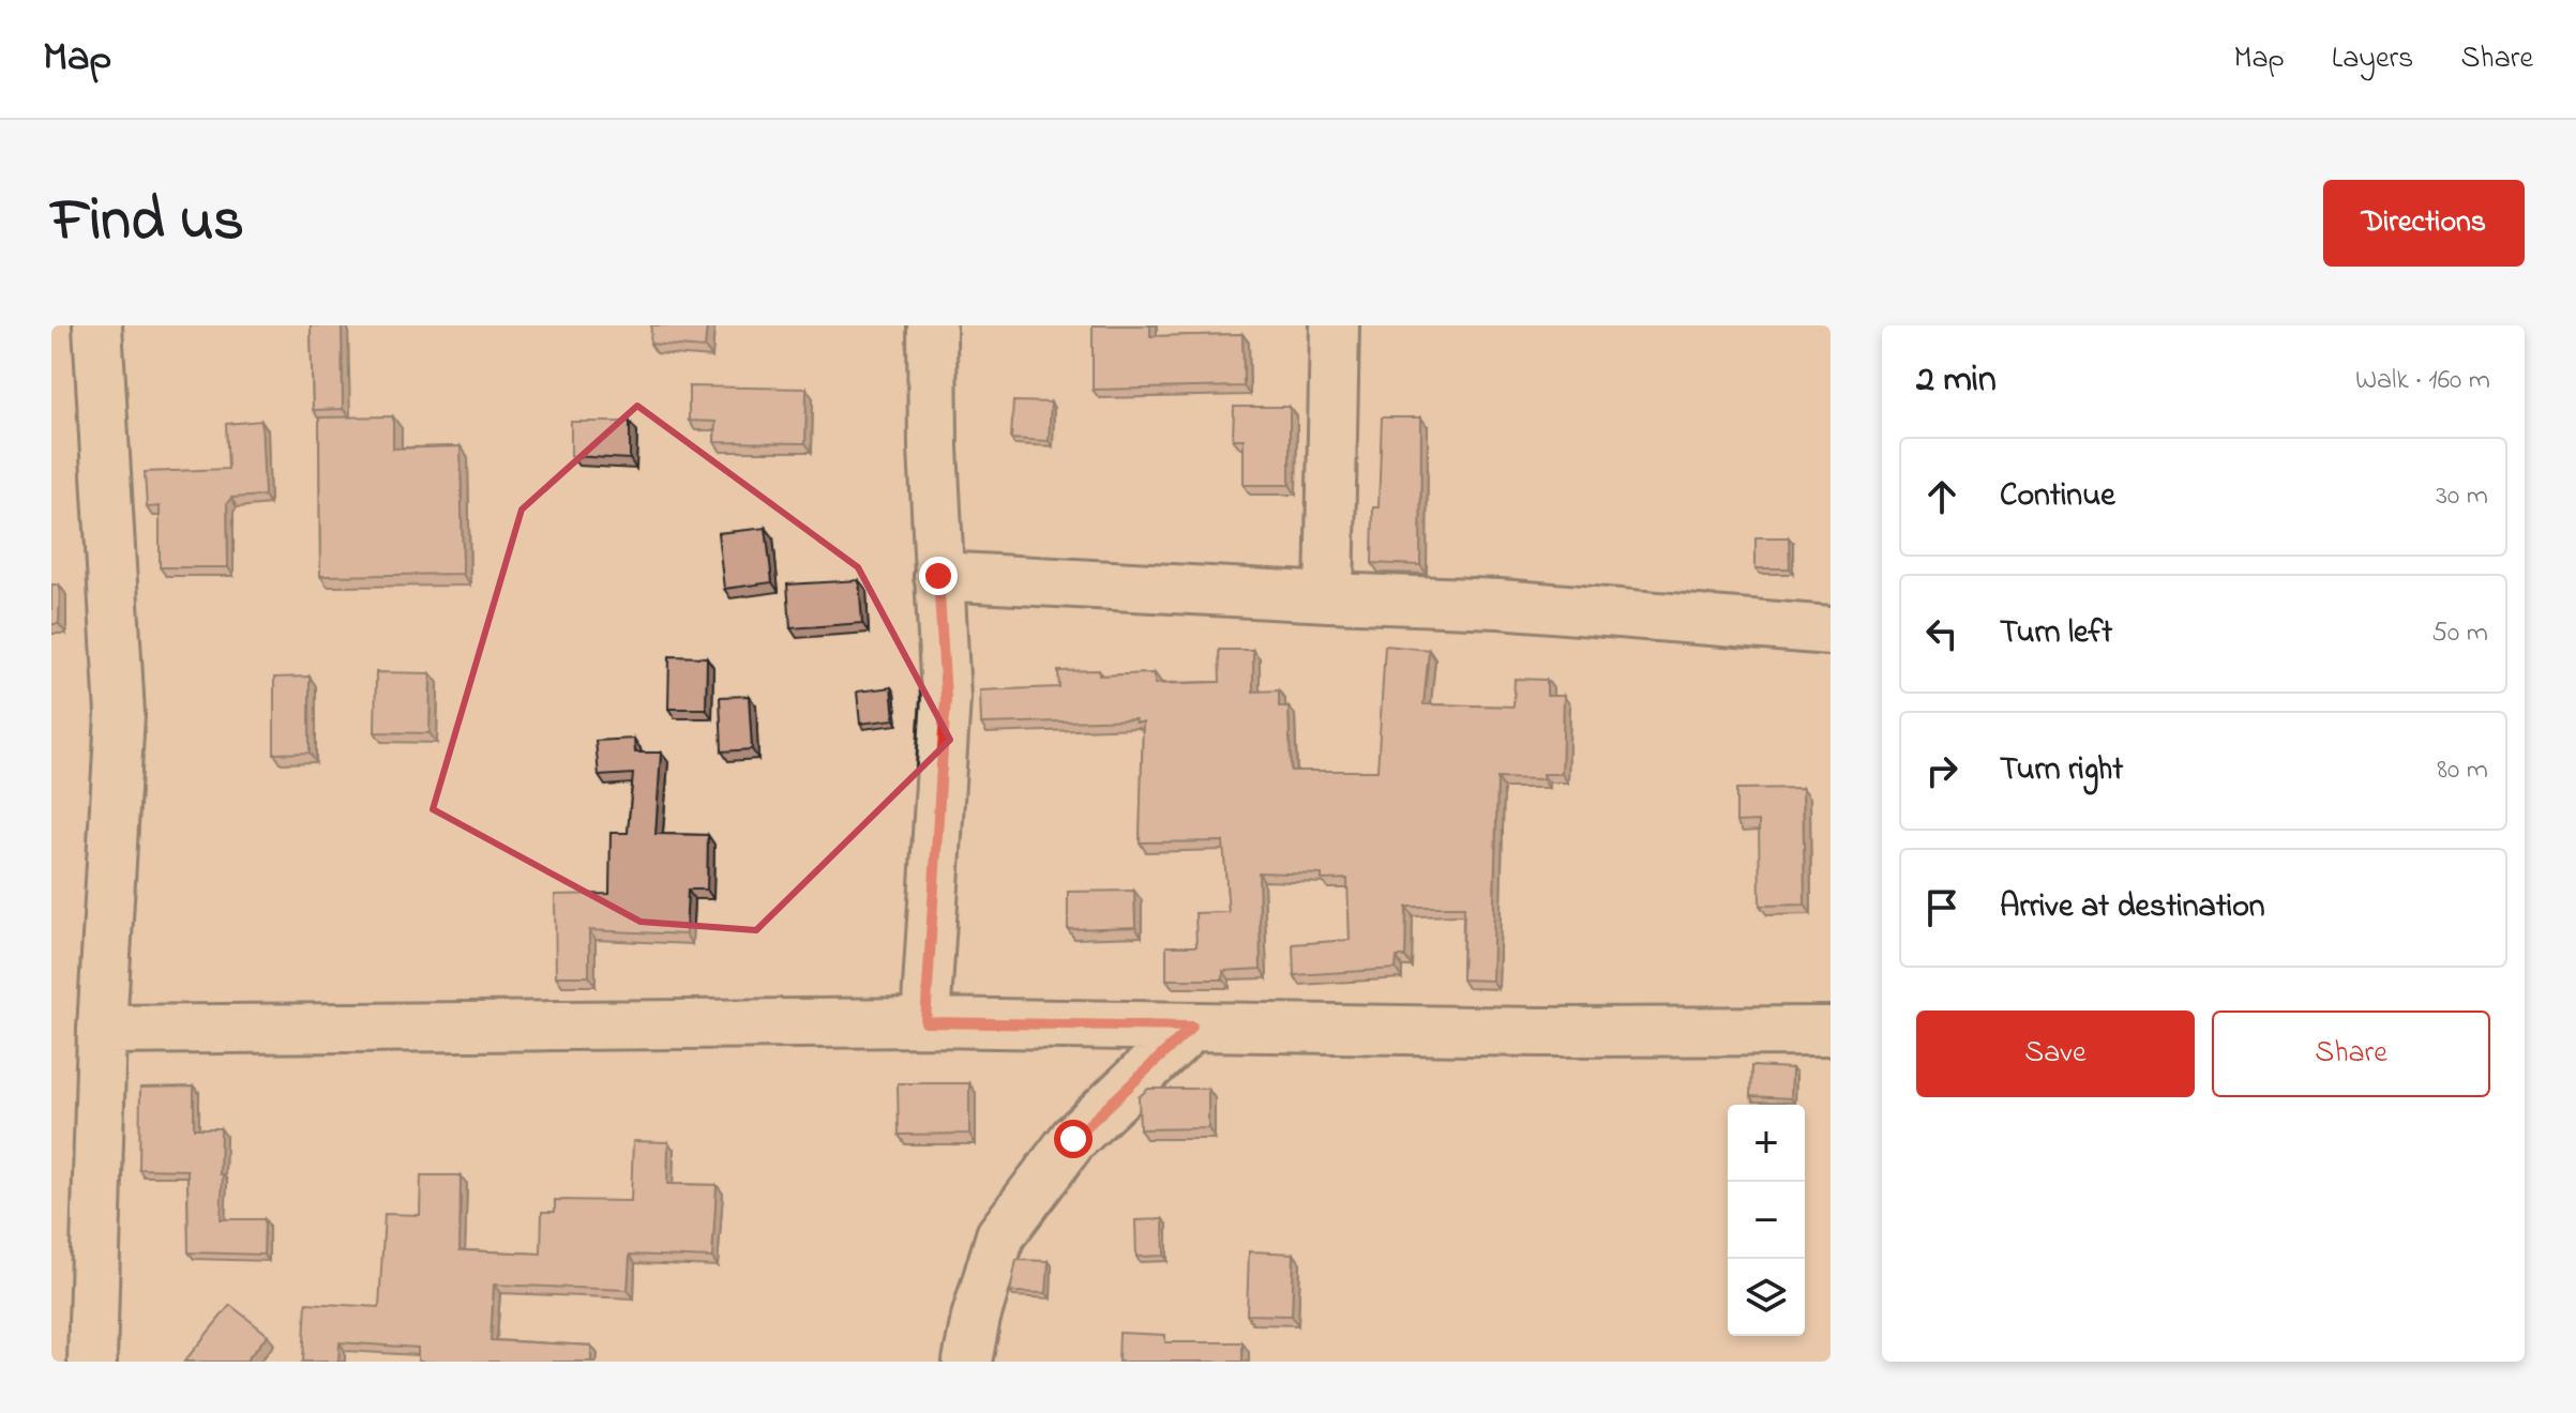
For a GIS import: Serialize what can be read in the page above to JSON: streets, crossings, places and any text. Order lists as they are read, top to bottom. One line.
{"page":{"header":"Map","nav":["Map","Layers","Share"],"title":"Find us","buttons":["Directions",["Save","Share"]],"heading":["2 min","Walk · 160 m"],"list":[["Continue","30 m"],["Turn left","50 m"],["Turn right","80 m"],"Arrive at destination"],"map_buttons":["+","−"]}}
